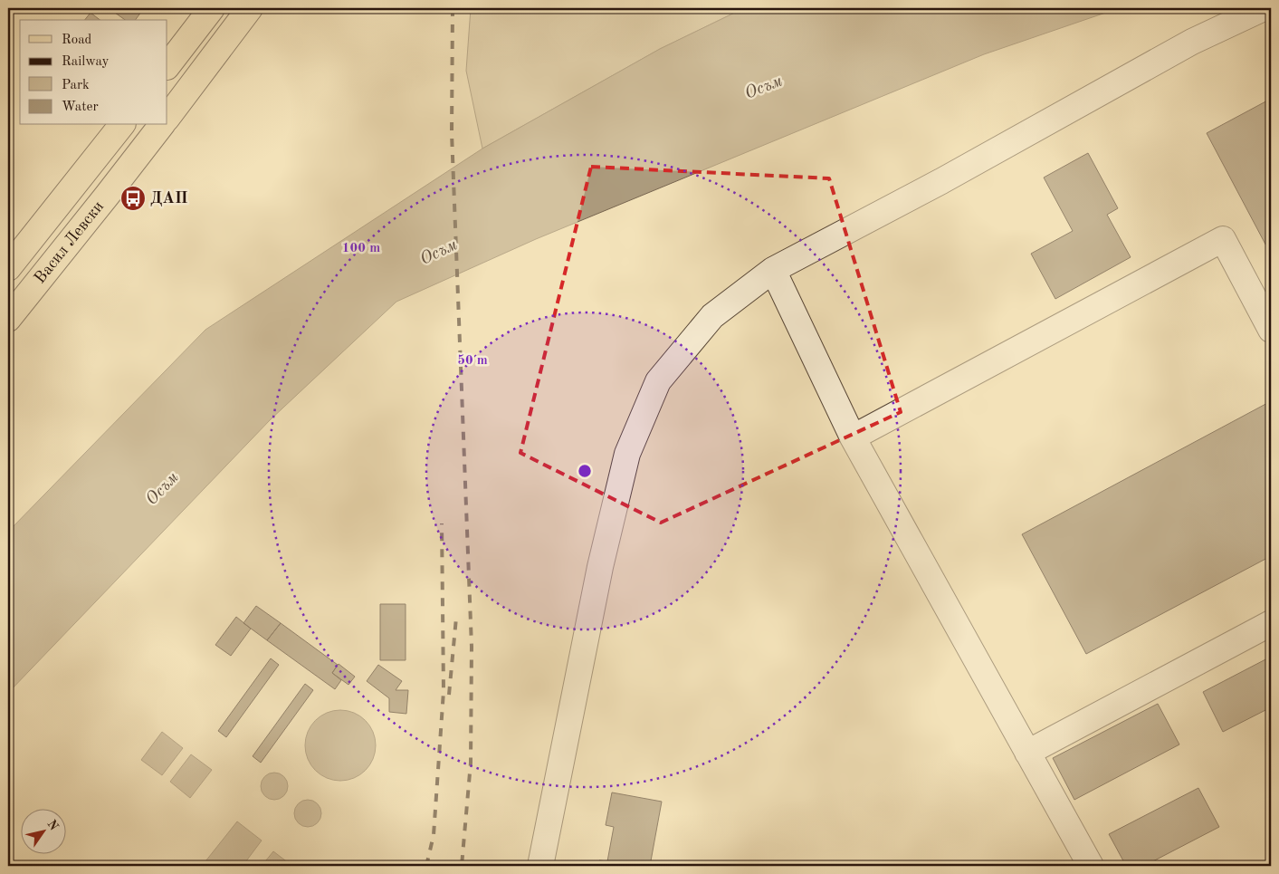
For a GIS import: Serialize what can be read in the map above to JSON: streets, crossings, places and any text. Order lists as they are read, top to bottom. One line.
{"streets":{"main road":["Васил Левски"]},"water":["Осъм"],"places":{"bus stop":["ДАП"]},"legend":["Road","Railway","Park","Water"],"north":"top right","rings":["100 m","50 m"]}
